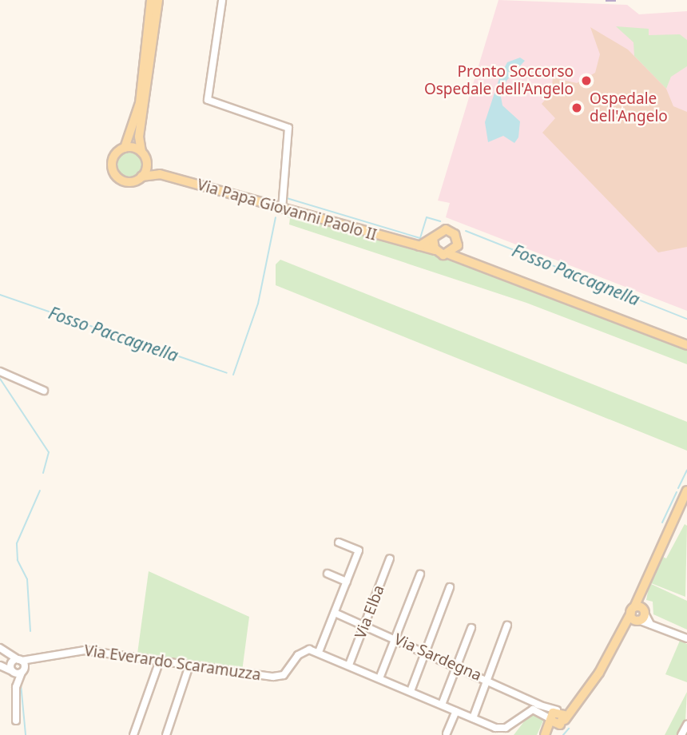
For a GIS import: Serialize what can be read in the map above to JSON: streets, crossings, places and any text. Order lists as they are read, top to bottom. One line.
{"streets":{"main road":["Via Papa Giovanni Paolo II"],"street":["Via Elba","Via Sardegna","Via Everardo Scaramuzza"]},"crossings":[["Via Elba","Via Sardegna"]],"water":["Fosso Paccagnella"],"places":["Pronto Soccorso Ospedale dell'Angelo","Ospedale dell'Angelo"]}
